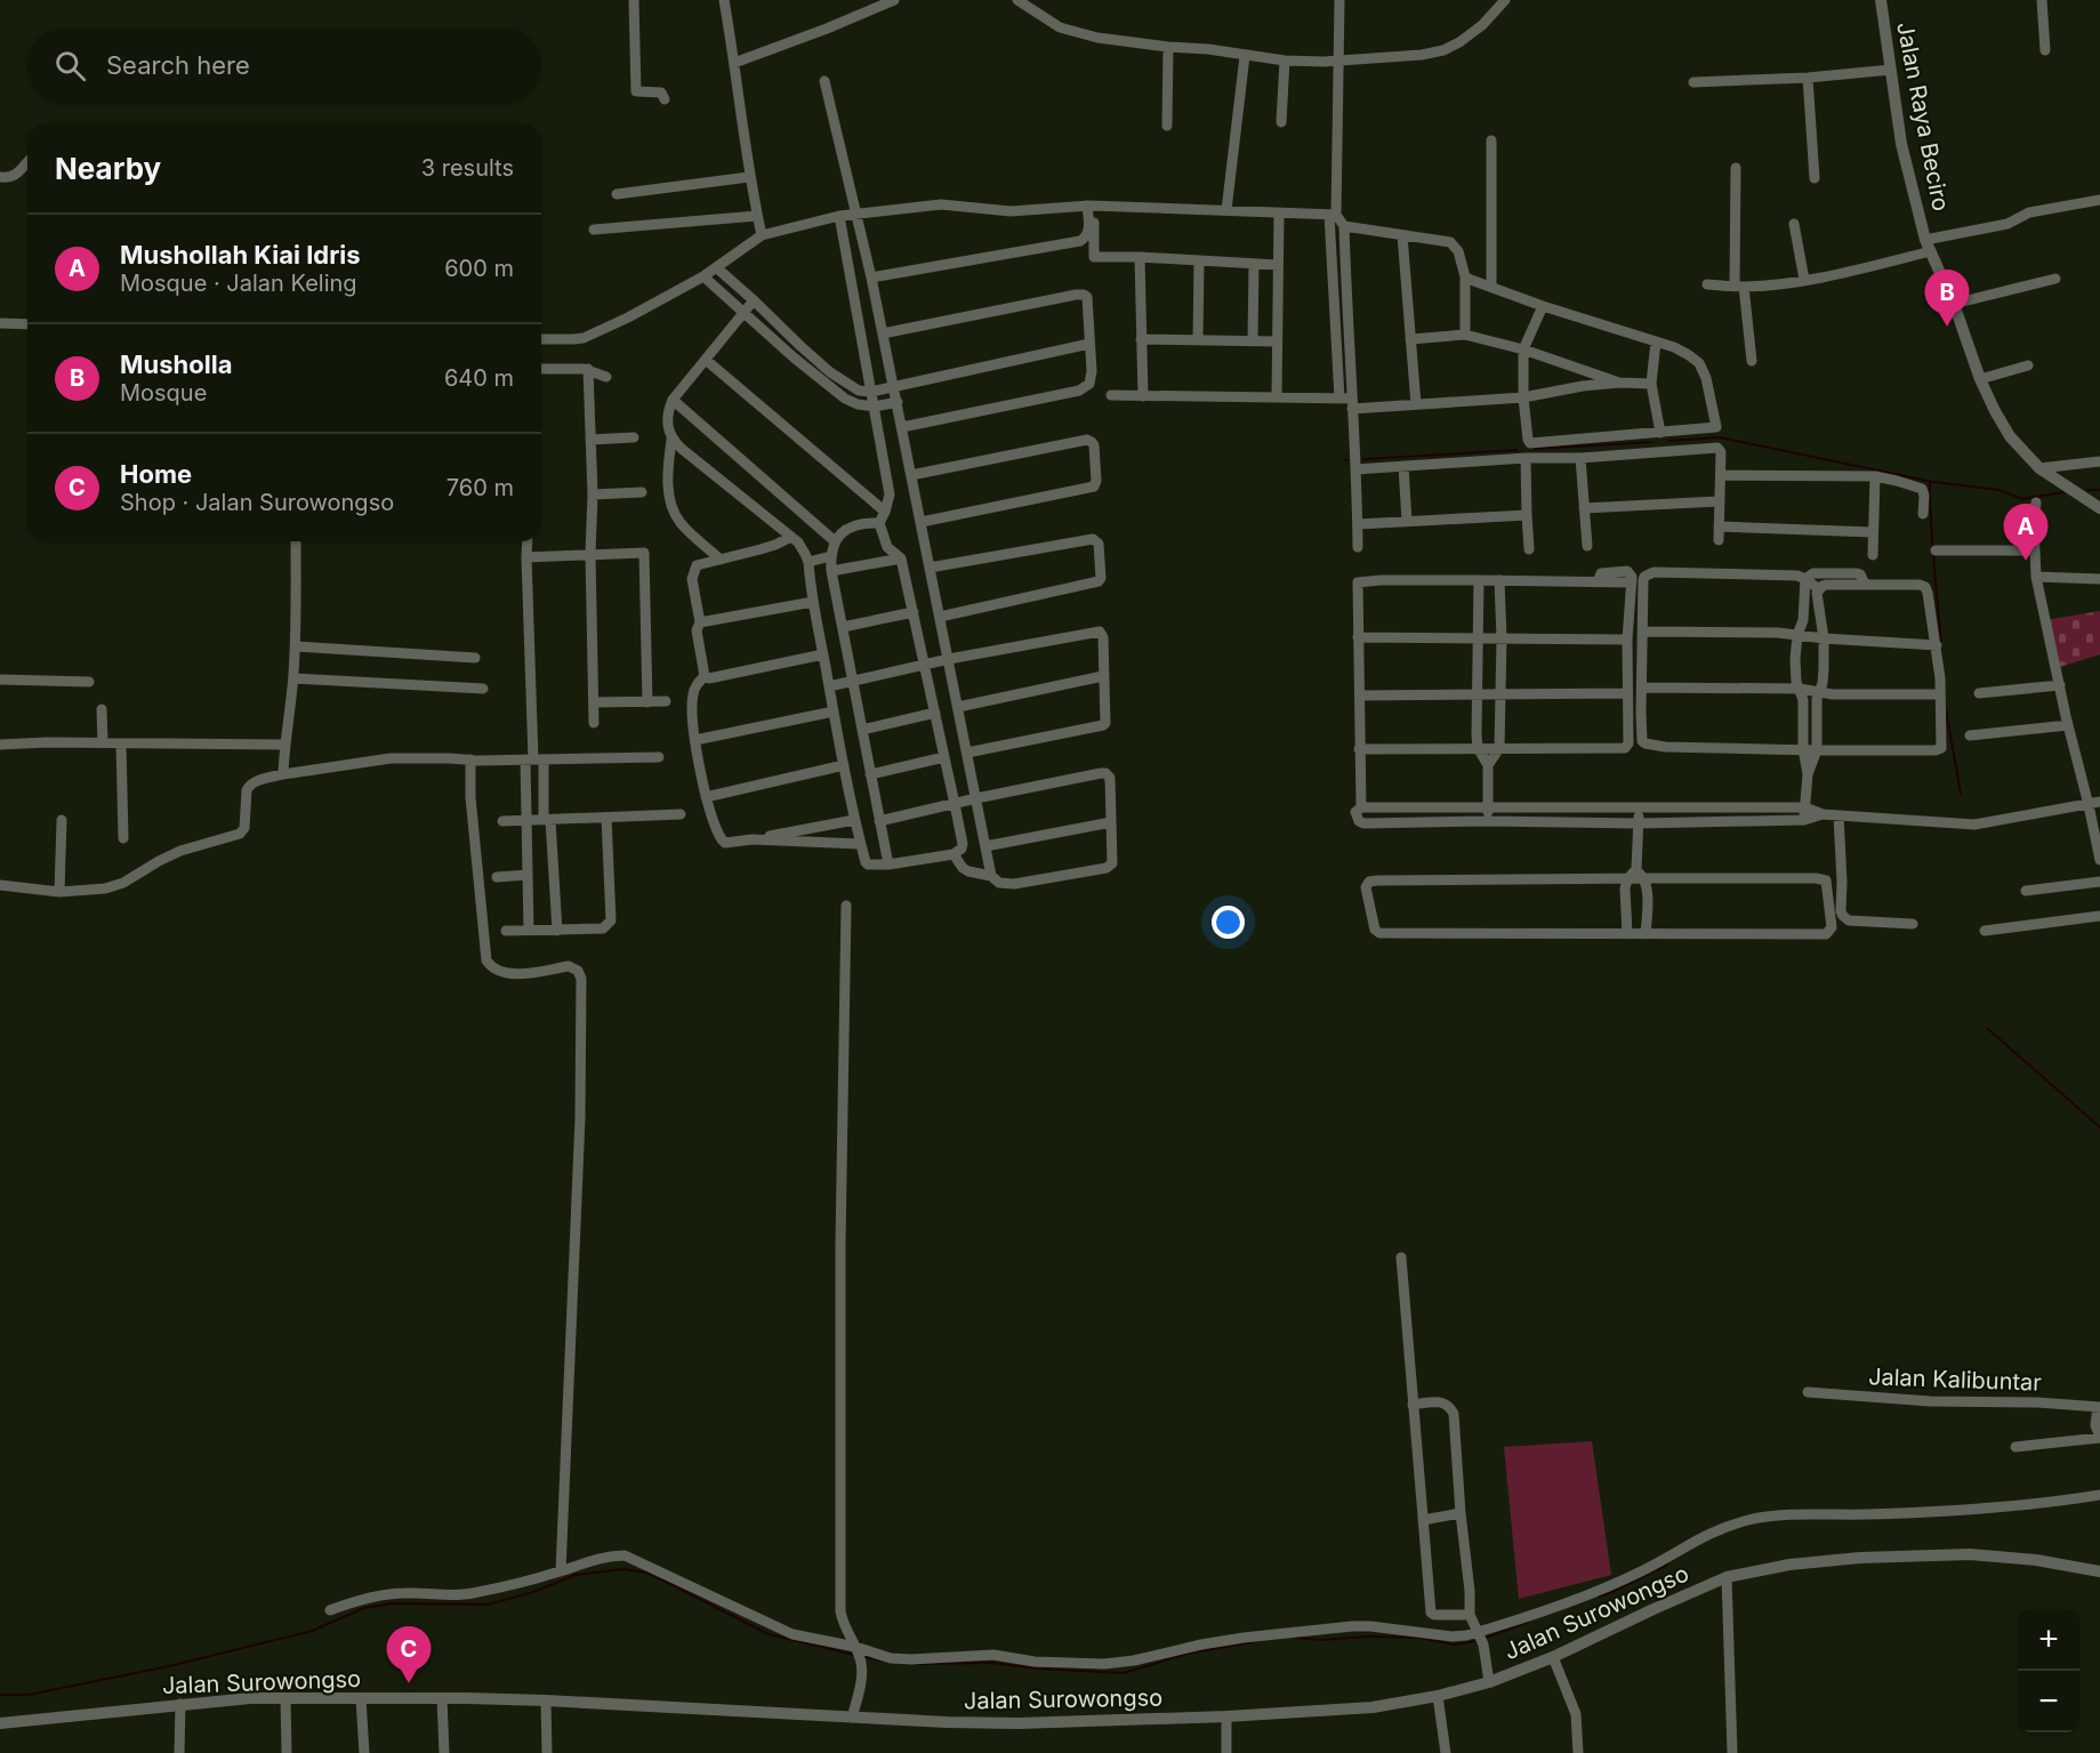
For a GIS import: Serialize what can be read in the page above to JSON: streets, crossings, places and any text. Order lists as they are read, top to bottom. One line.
{"streets":{"street":["Jalan Raya Beciro","Jalan Kalibuntar","Jalan Surowongso"]},"page":{"search":"Search here","heading":["Nearby","3 results"],"list":[{"mark":"A","name":"Mushollah Kiai Idris","note":"Mosque · Jalan Keling","value":"600 m"},{"mark":"B","name":"Musholla","note":"Mosque","value":"640 m"},{"mark":"C","name":"Home","note":"Shop · Jalan Surowongso","value":"760 m"}],"pins":["B","A","C"],"map_buttons":["+","−"]}}
